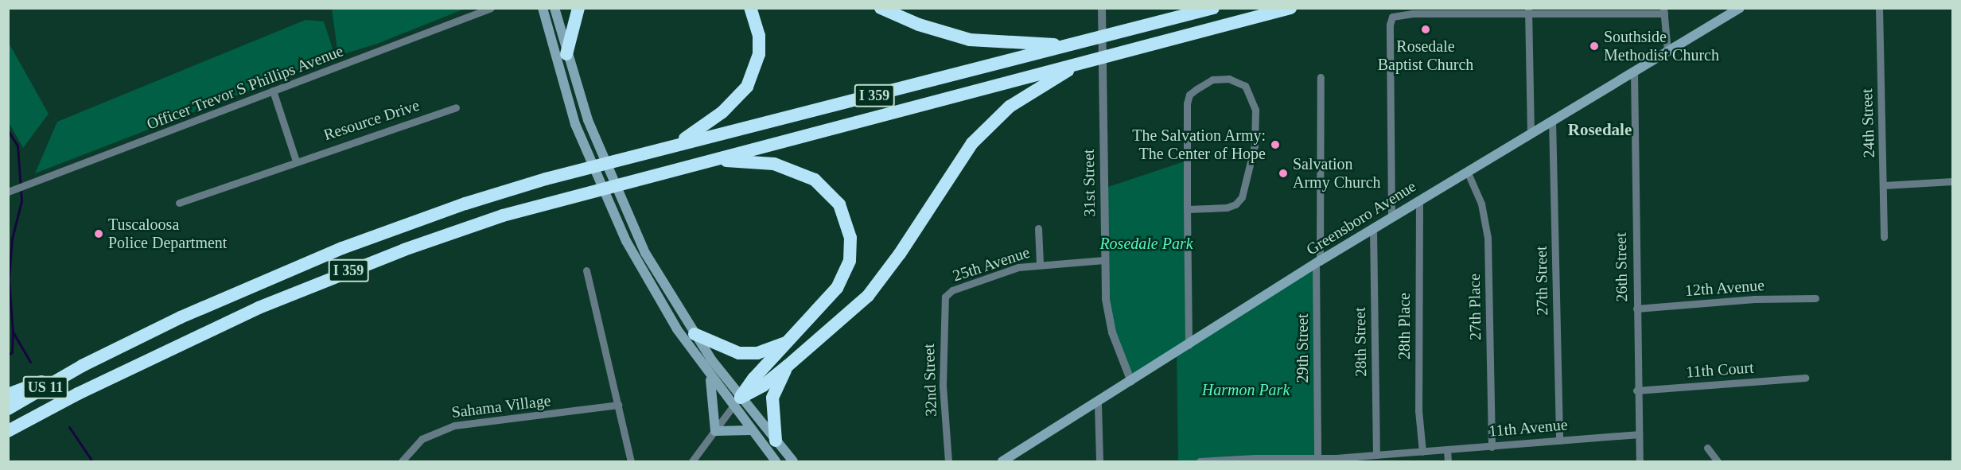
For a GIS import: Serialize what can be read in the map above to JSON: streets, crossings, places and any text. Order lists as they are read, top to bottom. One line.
{"streets":{"highway":["I 359","US 11"],"main road":["Greensboro Avenue"],"street":["Officer Trevor S Phillips Avenue","Resource Drive","24th Street","31st Street","25th Avenue","26th Street","27th Street","12th Avenue","27th Place","28th Place","28th Street","29th Street","11th Court","32nd Street","Sahama Village","11th Avenue"]},"crossings":[["I 359","US 11"],["31st Street","Greensboro Avenue"],["31st Street","25th Avenue"],["Greensboro Avenue","26th Street"],["Greensboro Avenue","27th Street"],["Greensboro Avenue","27th Place"],["Greensboro Avenue","28th Place"],["Greensboro Avenue","28th Street"],["Greensboro Avenue","29th Street"],["25th Avenue","32nd Street"],["26th Street","12th Avenue"],["26th Street","11th Court"],["26th Street","11th Avenue"],["27th Street","11th Avenue"],["27th Place","11th Avenue"],["28th Place","11th Avenue"],["28th Street","11th Avenue"]],"districts":["Rosedale"],"parks":["Rosedale Park","Harmon Park"],"places":["Rosedale Baptist Church","Southside Methodist Church","The Salvation Army: The Center of Hope","Salvation Army Church","Tuscaloosa Police Department"]}
